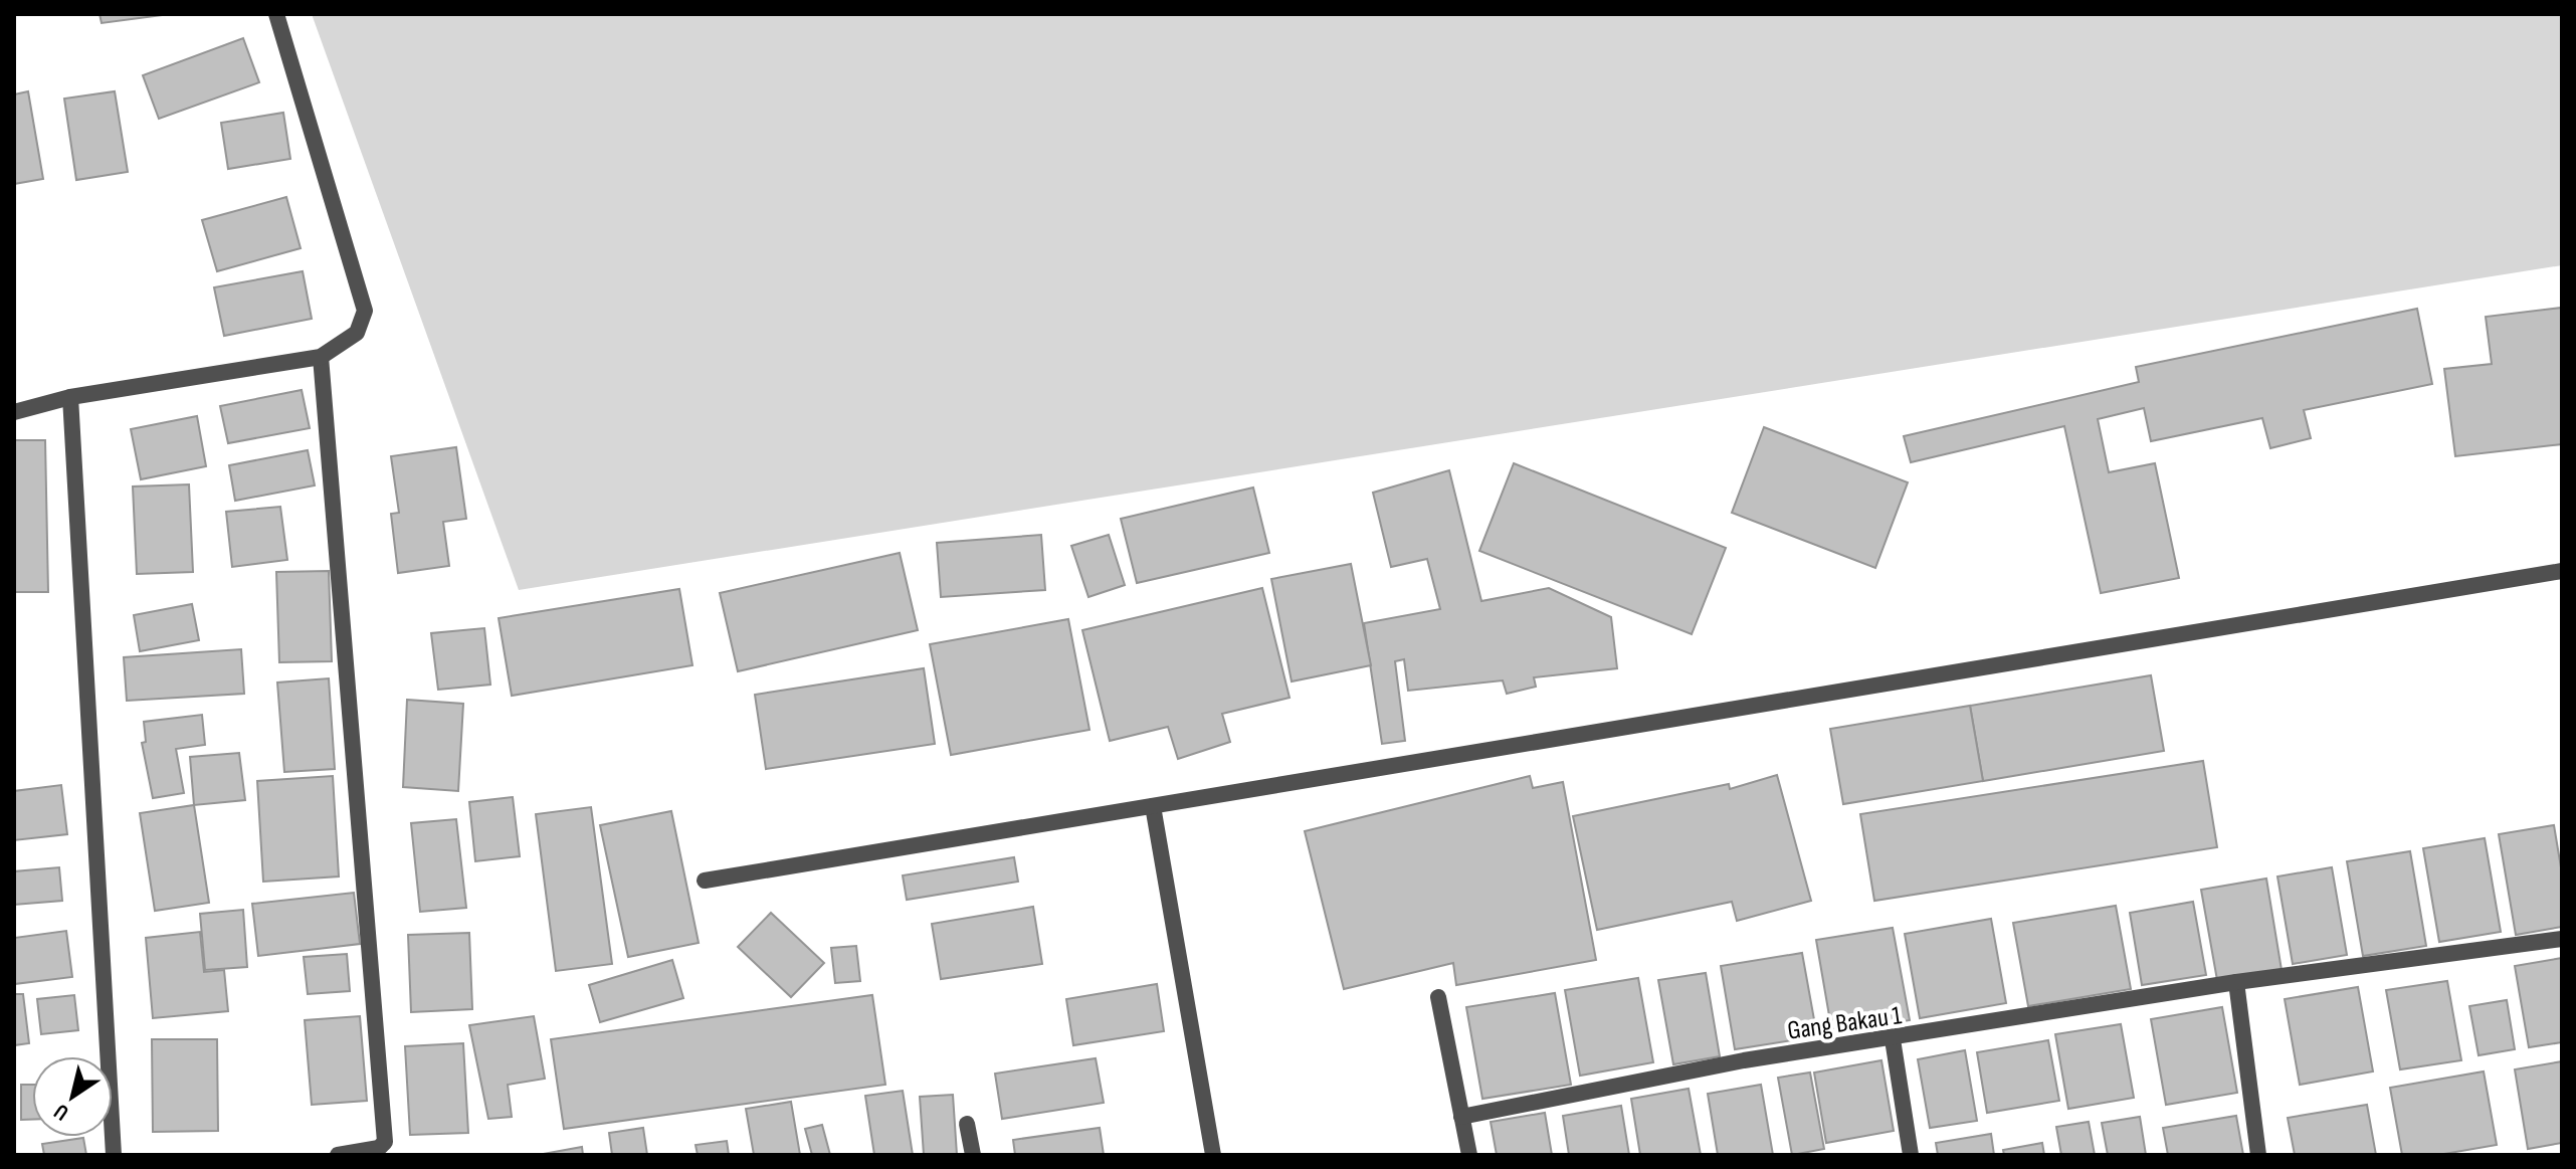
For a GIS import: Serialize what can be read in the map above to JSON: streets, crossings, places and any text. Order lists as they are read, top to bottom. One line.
{"streets":{"street":["Gang Bakau 1"]},"north":"bottom left"}
